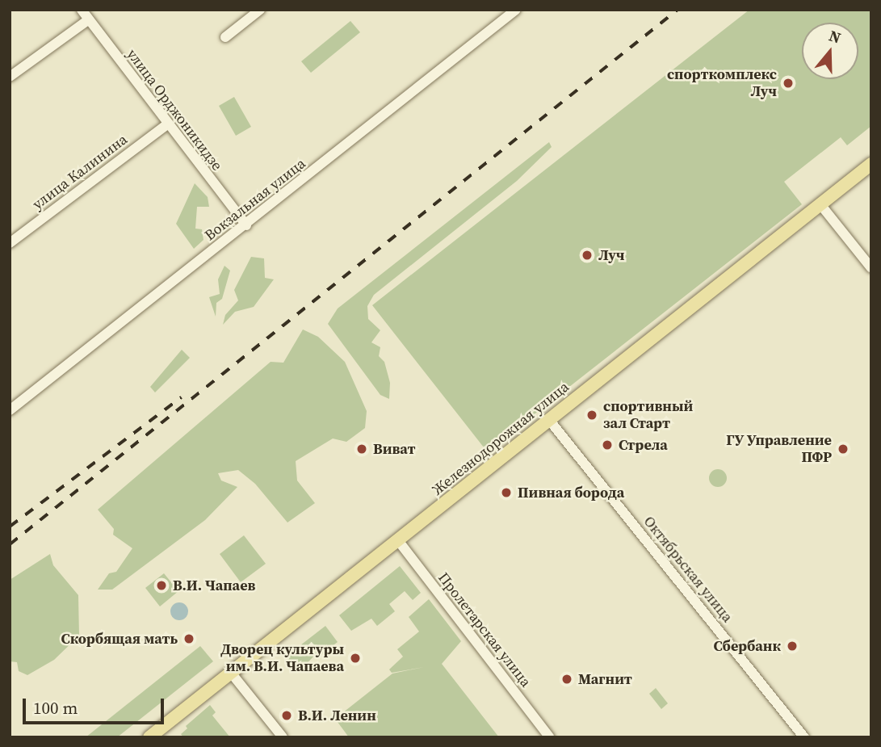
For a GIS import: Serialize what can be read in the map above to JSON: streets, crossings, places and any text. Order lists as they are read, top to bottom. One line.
{"streets":{"main road":["Железнодорожная улица"],"street":["улица Орджоникидзе","улица Калинина","Вокзальная улица","Октябрьская улица","Пролетарская улица"]},"crossings":[["улица Орджоникидзе","улица Калинина"],["улица Орджоникидзе","Вокзальная улица"],["Железнодорожная улица","Октябрьская улица"],["Железнодорожная улица","Пролетарская улица"]],"places":["спорткомплекс Луч","Луч","спортивный зал Старт","Стрела","Виват","ГУ Управление ПФР","Пивная борода","В.И. Чапаев","Скорбящая мать","Сбербанк","Дворец культуры им. В.И. Чапаева","Магнит","В.И. Ленин"],"scale_bar":"100 m","north":"top"}
